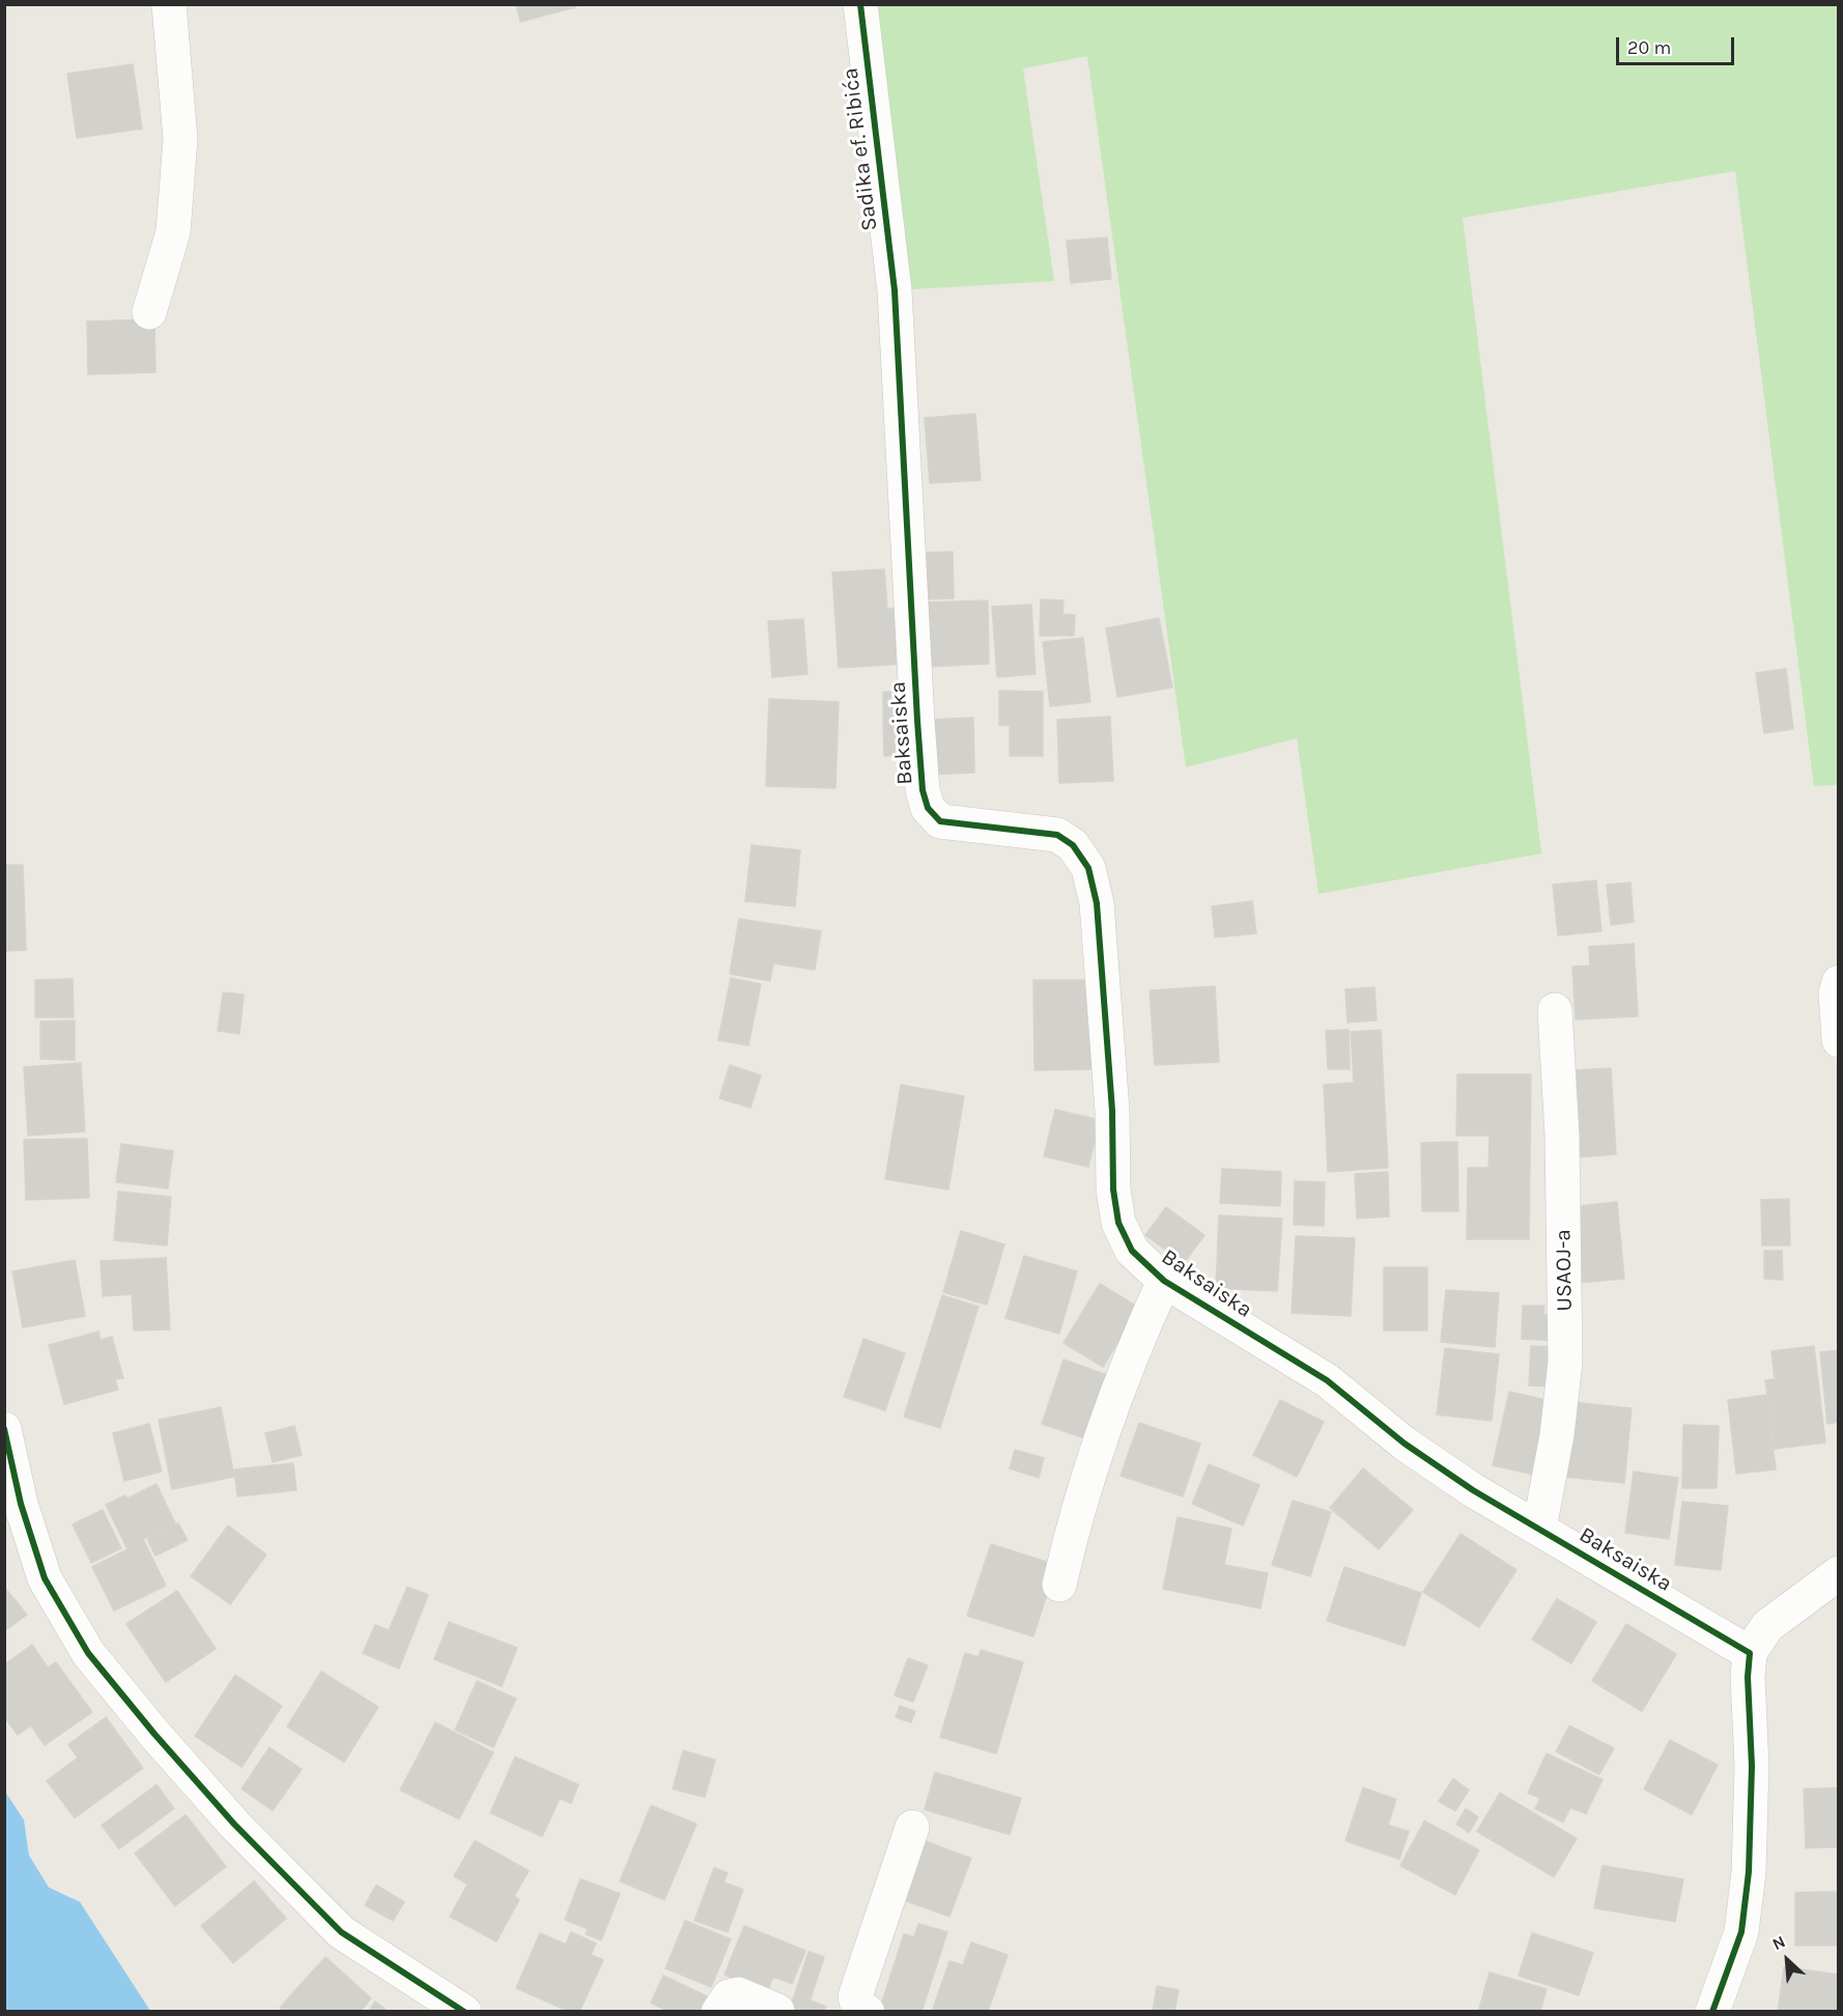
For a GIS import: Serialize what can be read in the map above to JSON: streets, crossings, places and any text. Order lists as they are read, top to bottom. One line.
{"streets":{"street":["Sadika ef. Ribića","Baksaiska","USAOJ-a"]},"crossings":[["Sadika ef. Ribića","Baksaiska"],["Baksaiska","USAOJ-a"]],"scale_bar":"20 m","north":"top left"}
